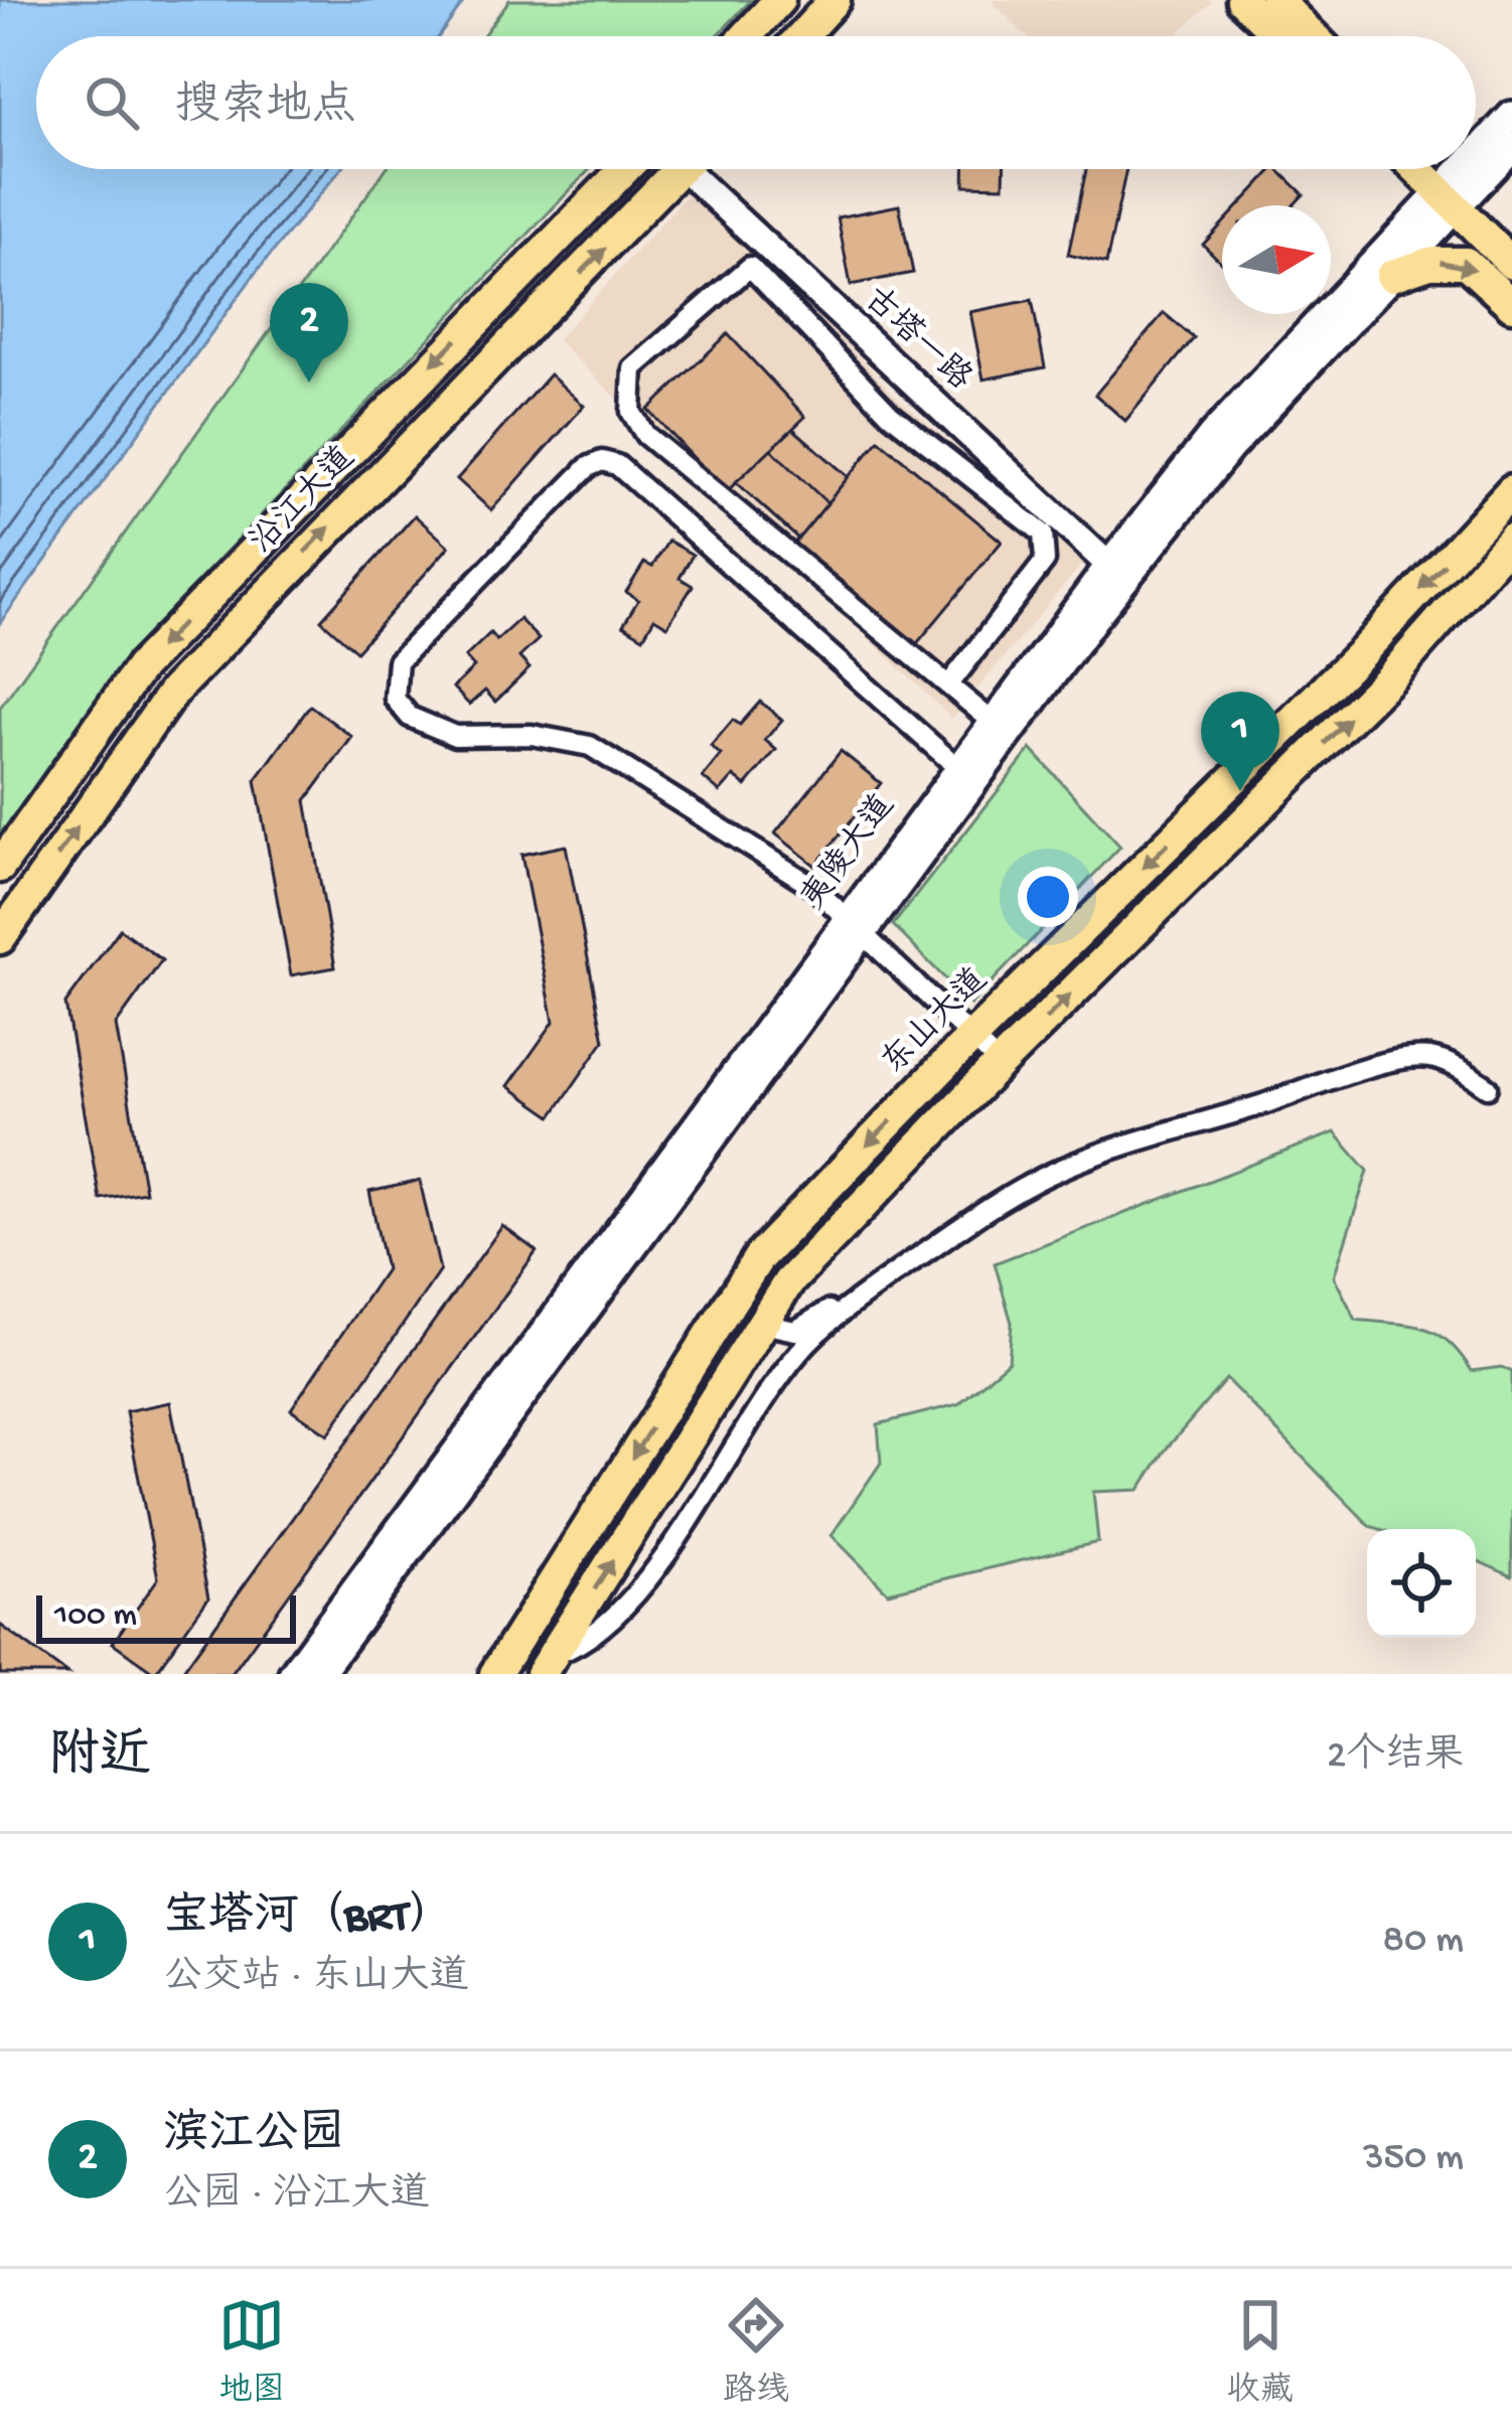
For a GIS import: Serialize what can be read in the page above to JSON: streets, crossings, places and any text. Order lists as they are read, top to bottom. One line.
{"streets":{"main road":["沿江大道","夷陵大道","东山大道"],"street":["古塔一路"]},"crossings":[["古塔一路","夷陵大道"]],"scale_bar":"100 m","north":"right","page":{"search":"搜索地点","pins":["2","1"],"scale":"100 m","heading":["附近","2个结果"],"list":[{"mark":"1","name":"宝塔河（BRT）","note":"公交站 · 东山大道","value":"80 m"},{"mark":"2","name":"滨江公园","note":"公园 · 沿江大道","value":"350 m"}],"nav":["地图","路线","收藏"]}}
